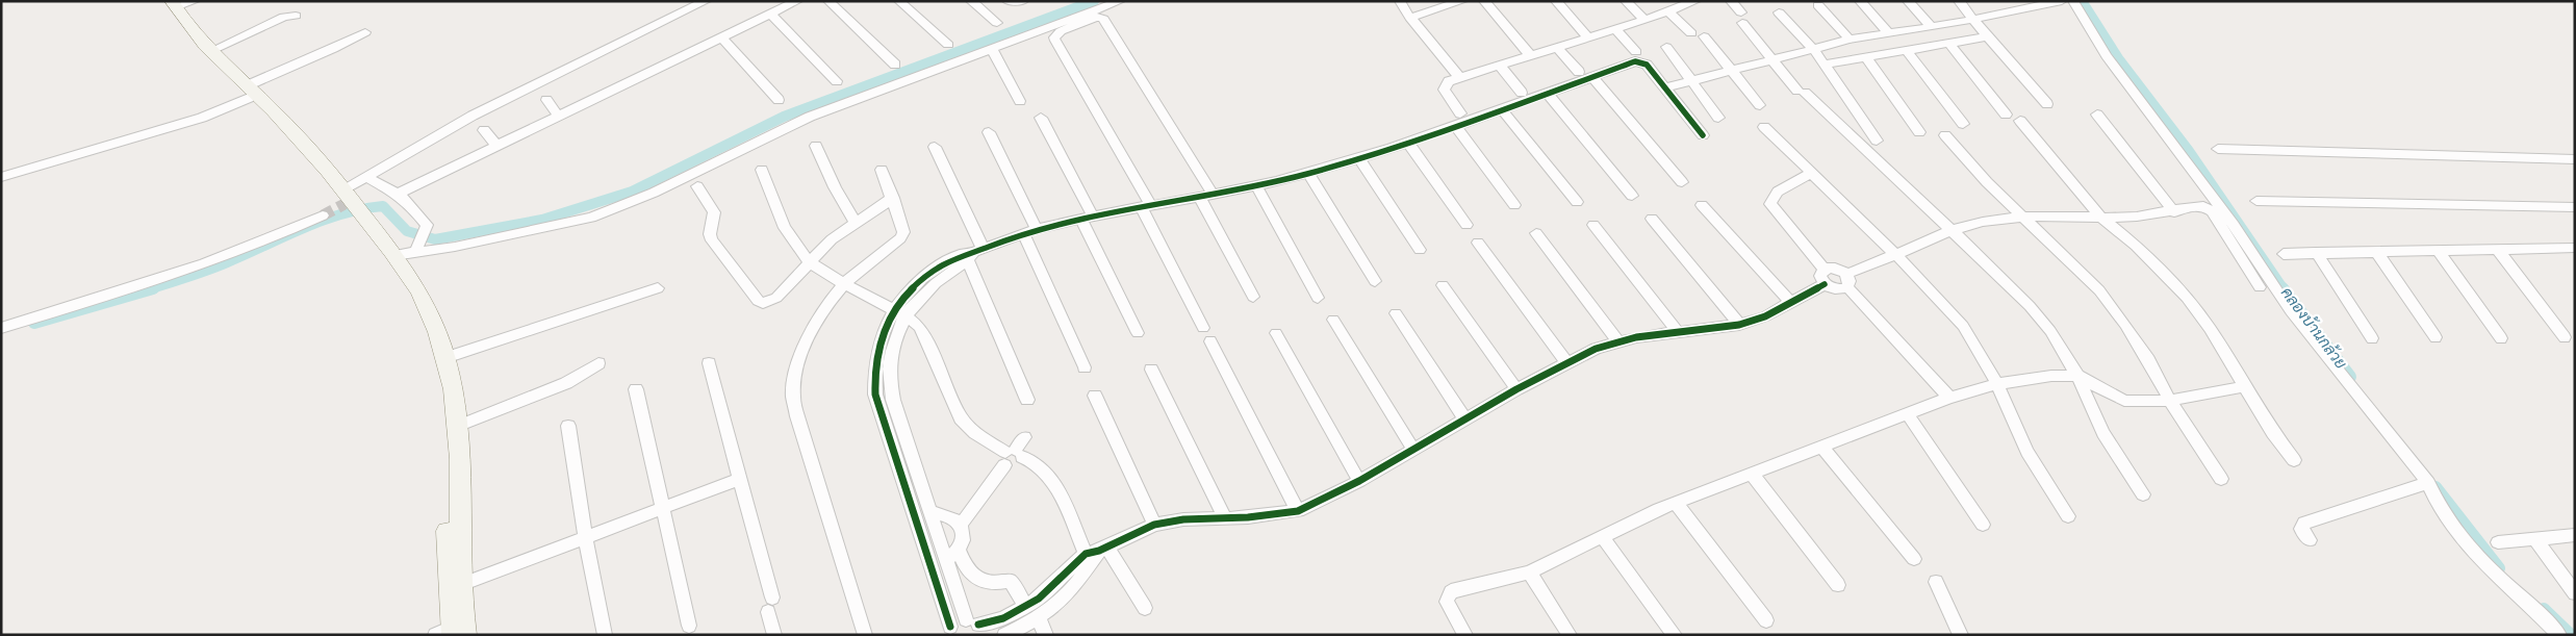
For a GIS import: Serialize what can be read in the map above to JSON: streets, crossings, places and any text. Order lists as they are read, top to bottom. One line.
{"water":["คลองบ้านกล้วย"]}
